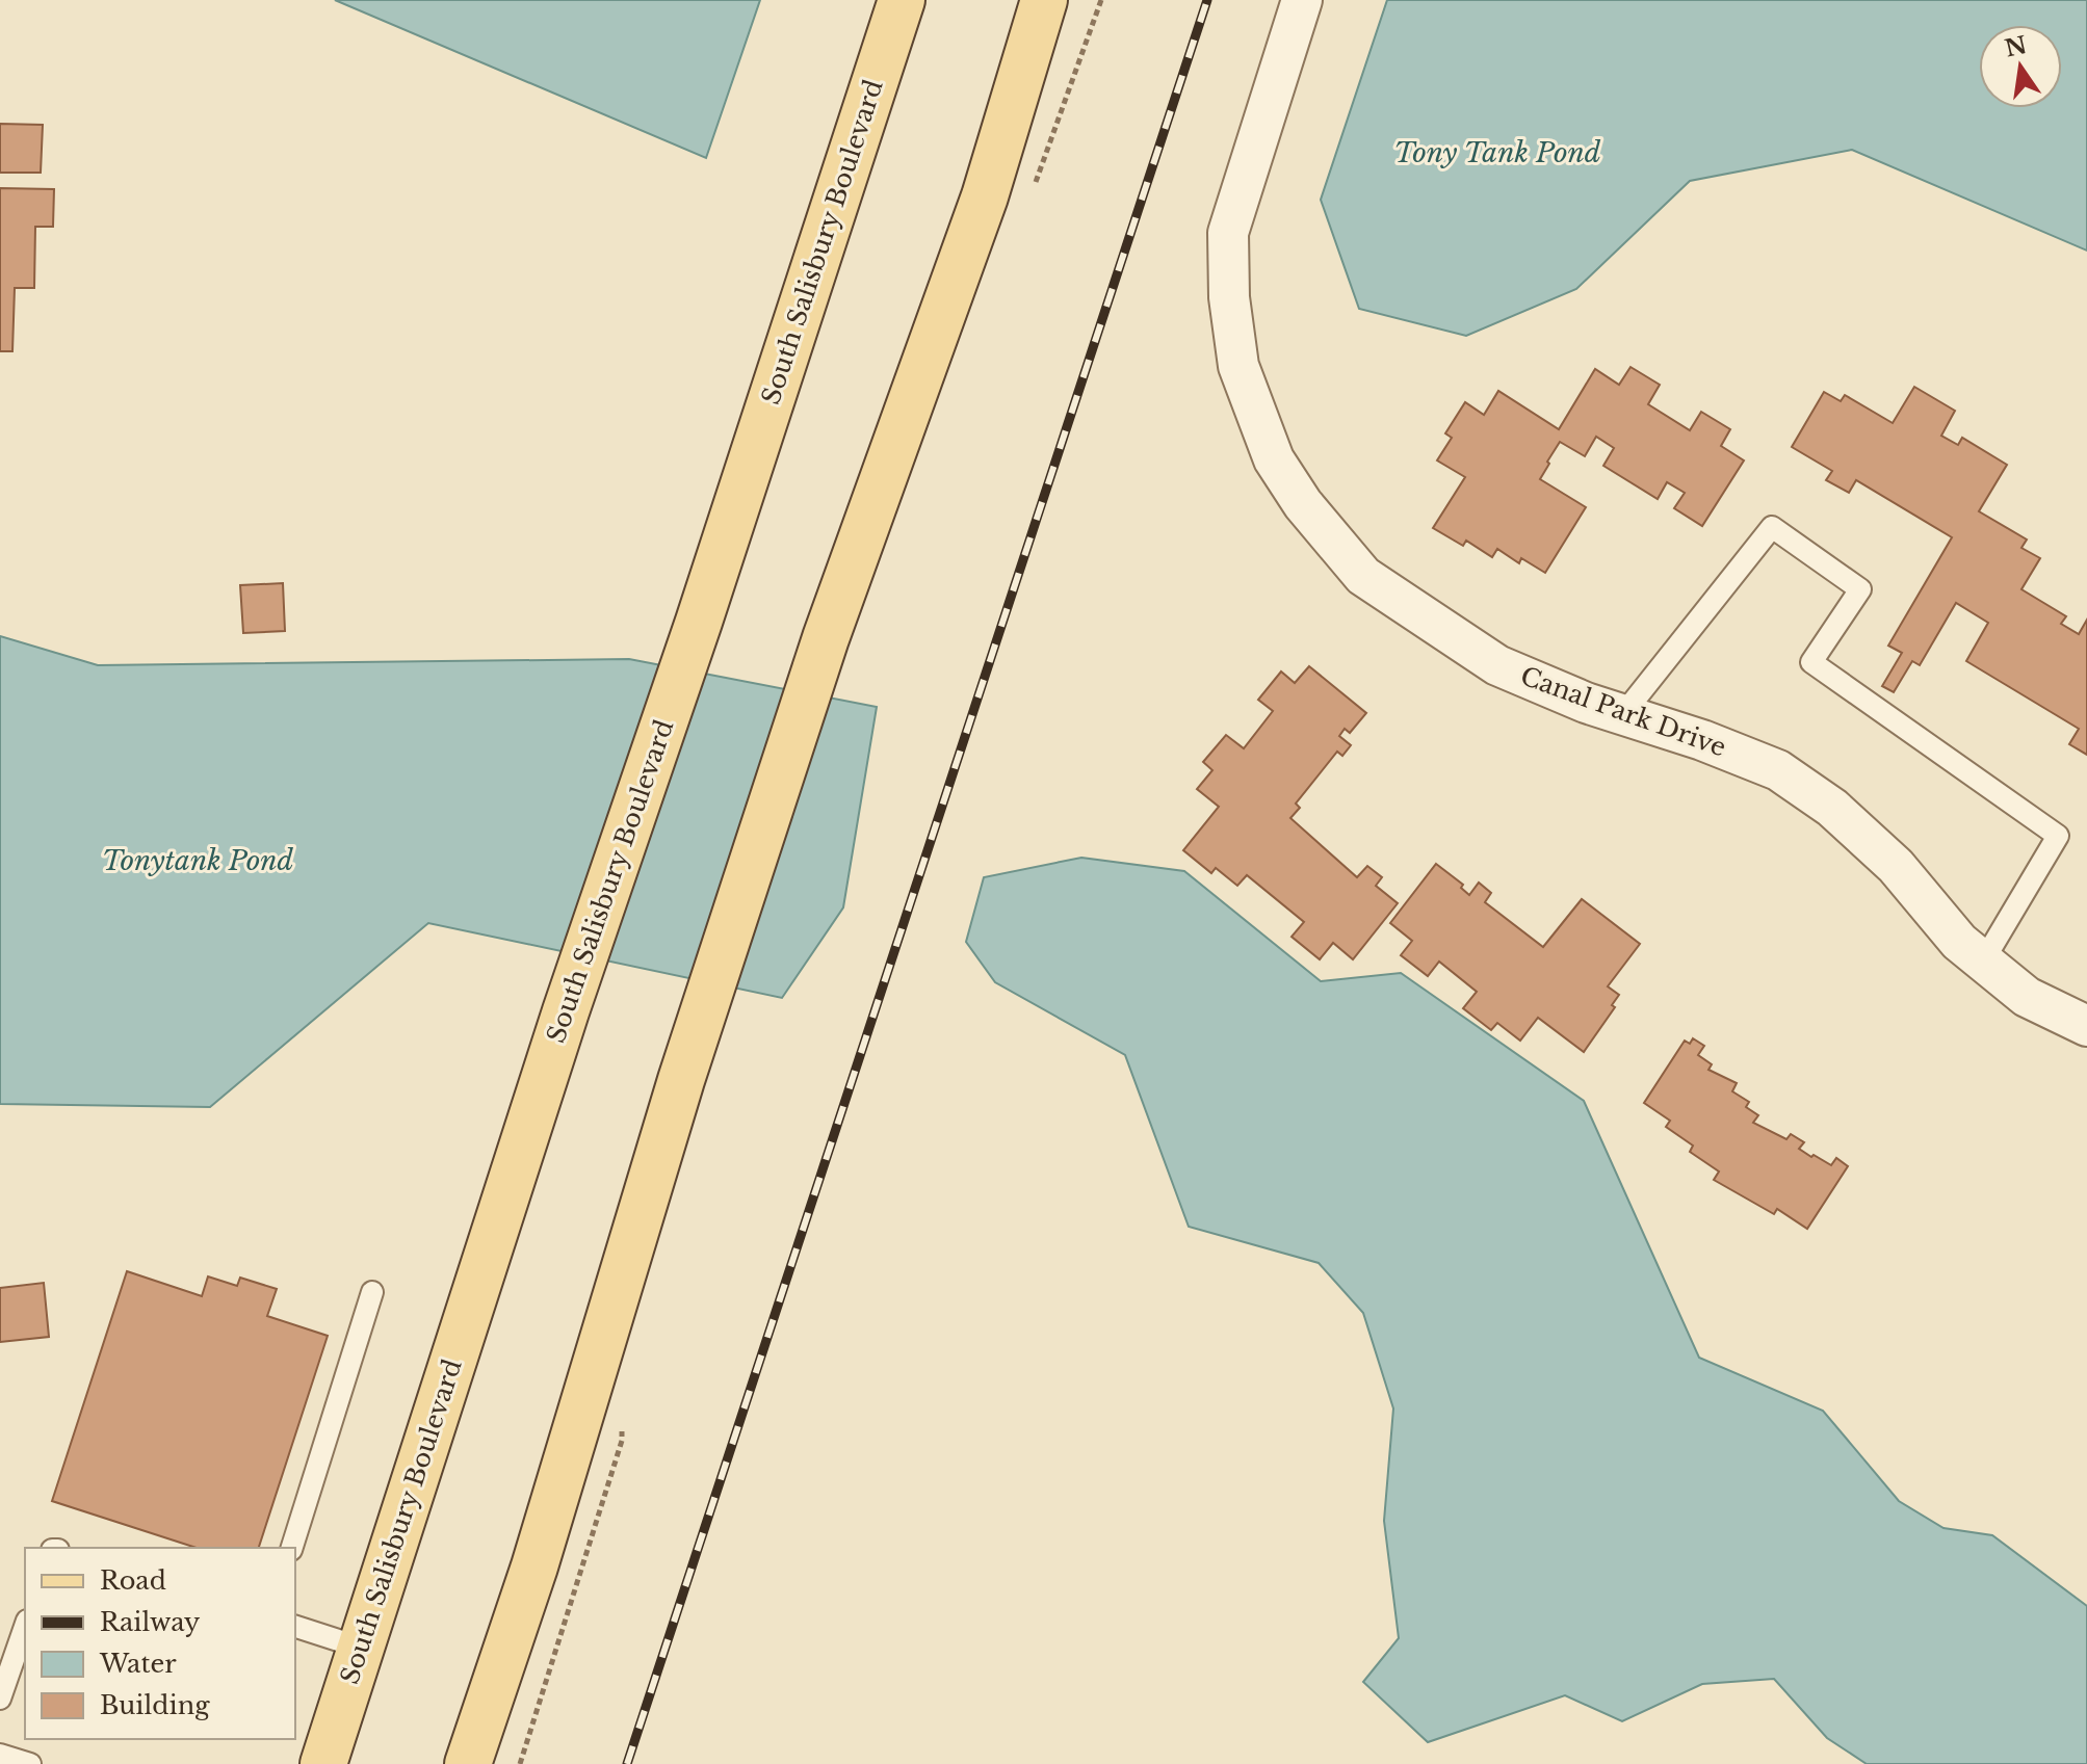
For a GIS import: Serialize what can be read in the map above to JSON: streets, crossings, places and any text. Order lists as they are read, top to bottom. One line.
{"streets":{"main road":["South Salisbury Boulevard"],"street":["Canal Park Drive"]},"water":["Tony Tank Pond","Tonytank Pond"],"legend":["Road","Railway","Water","Building"],"north":"top"}
